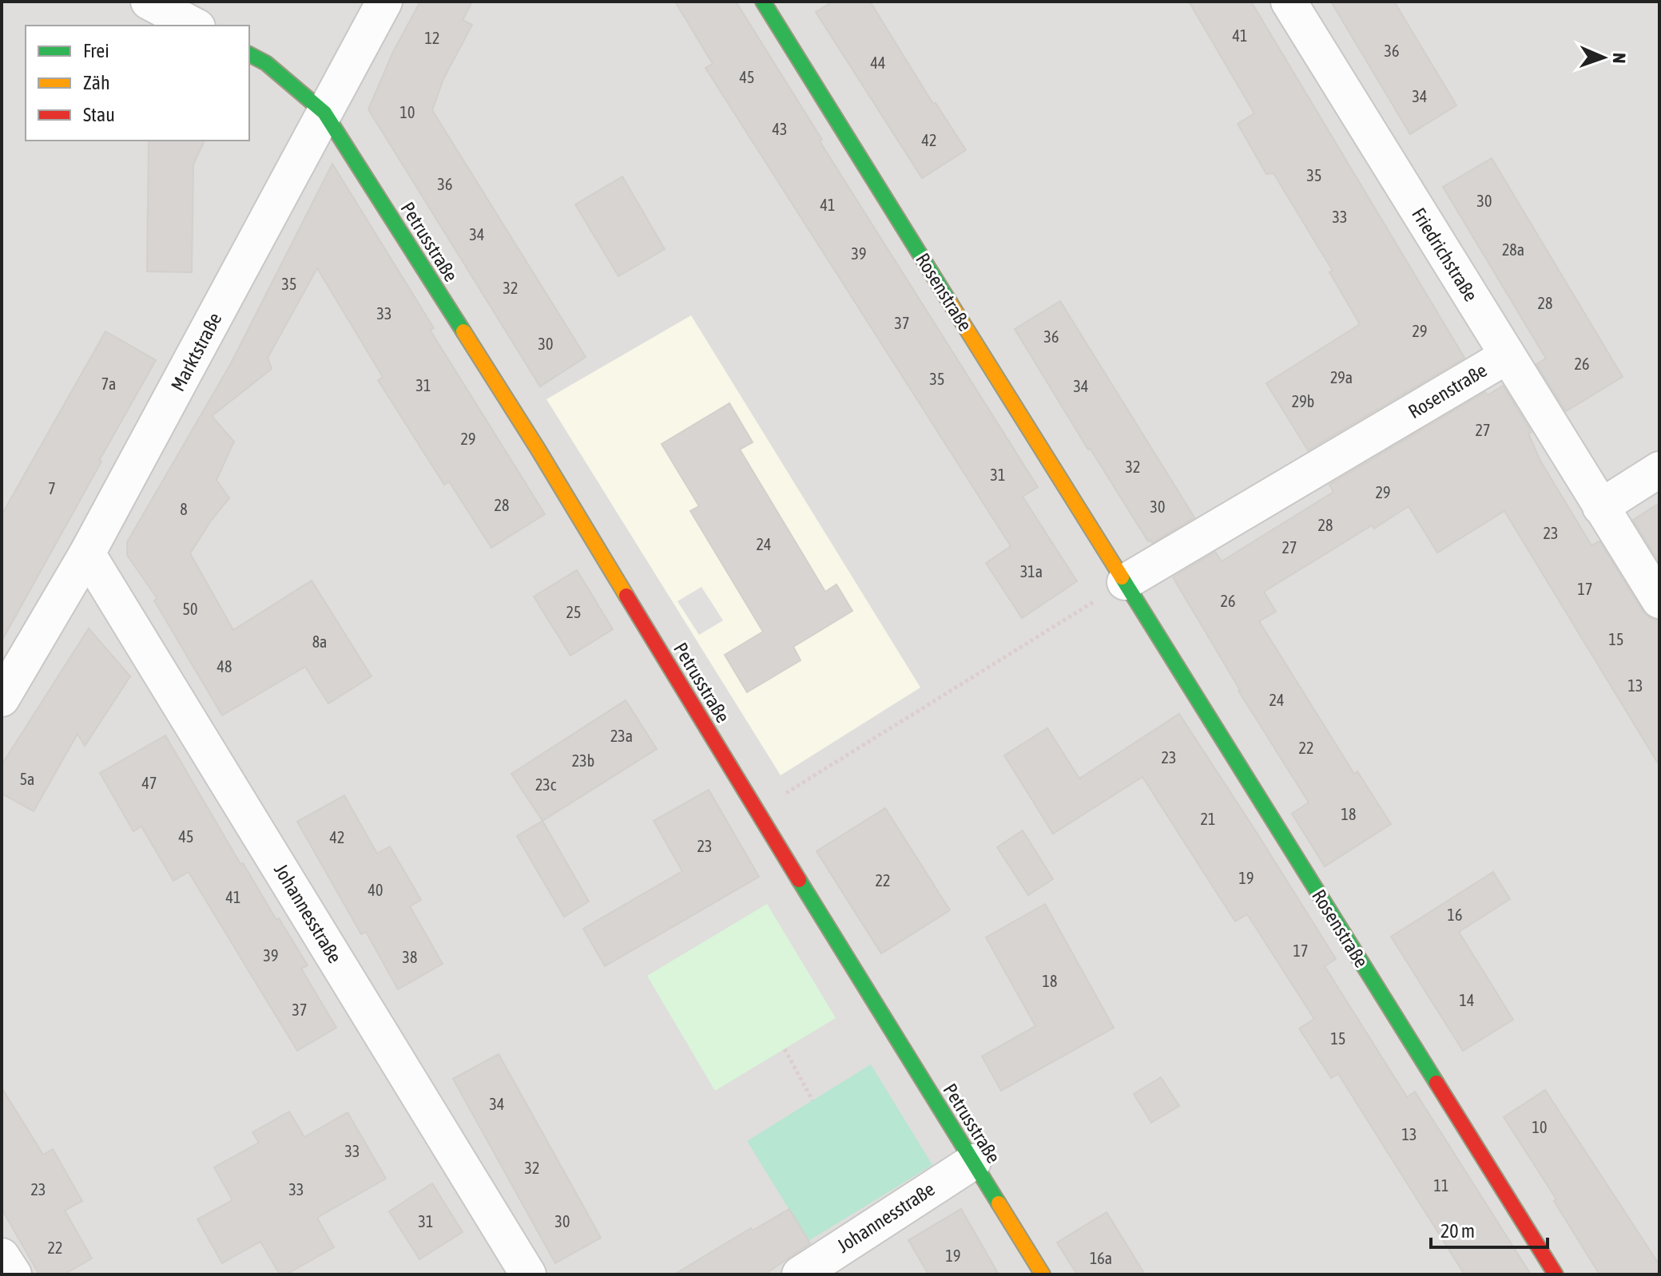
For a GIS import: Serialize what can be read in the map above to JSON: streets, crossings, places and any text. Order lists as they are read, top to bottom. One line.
{"streets":{"street":["Petrusstraße","Friedrichstraße","Rosenstraße","Marktstraße","Johannesstraße"]},"crossings":[["Petrusstraße","Marktstraße"],["Petrusstraße","Johannesstraße"],["Friedrichstraße","Rosenstraße"],["Marktstraße","Johannesstraße"]],"house_numbers":["41","12","36","44","45","34","10","43","42","35","36","30","41","33","34","28a","39","35","32","28","33","37","29","36","30","26","29a","35","7a","31","34","29b","27","29","32","31","7","29","28","30","8","28","23","24","27","31a","17","26","50","25","15","8a","48","13","24","23a","22","23","23b","5a","47","23c","18","21","45","42","23","19","22","40","41","16","17","39","38","18","14","37","15","34","10","13","33","32","11","23","33","31","30","22","19","16a"],"legend":["Frei","Zäh","Stau"],"scale_bar":"20 m","north":"right"}
